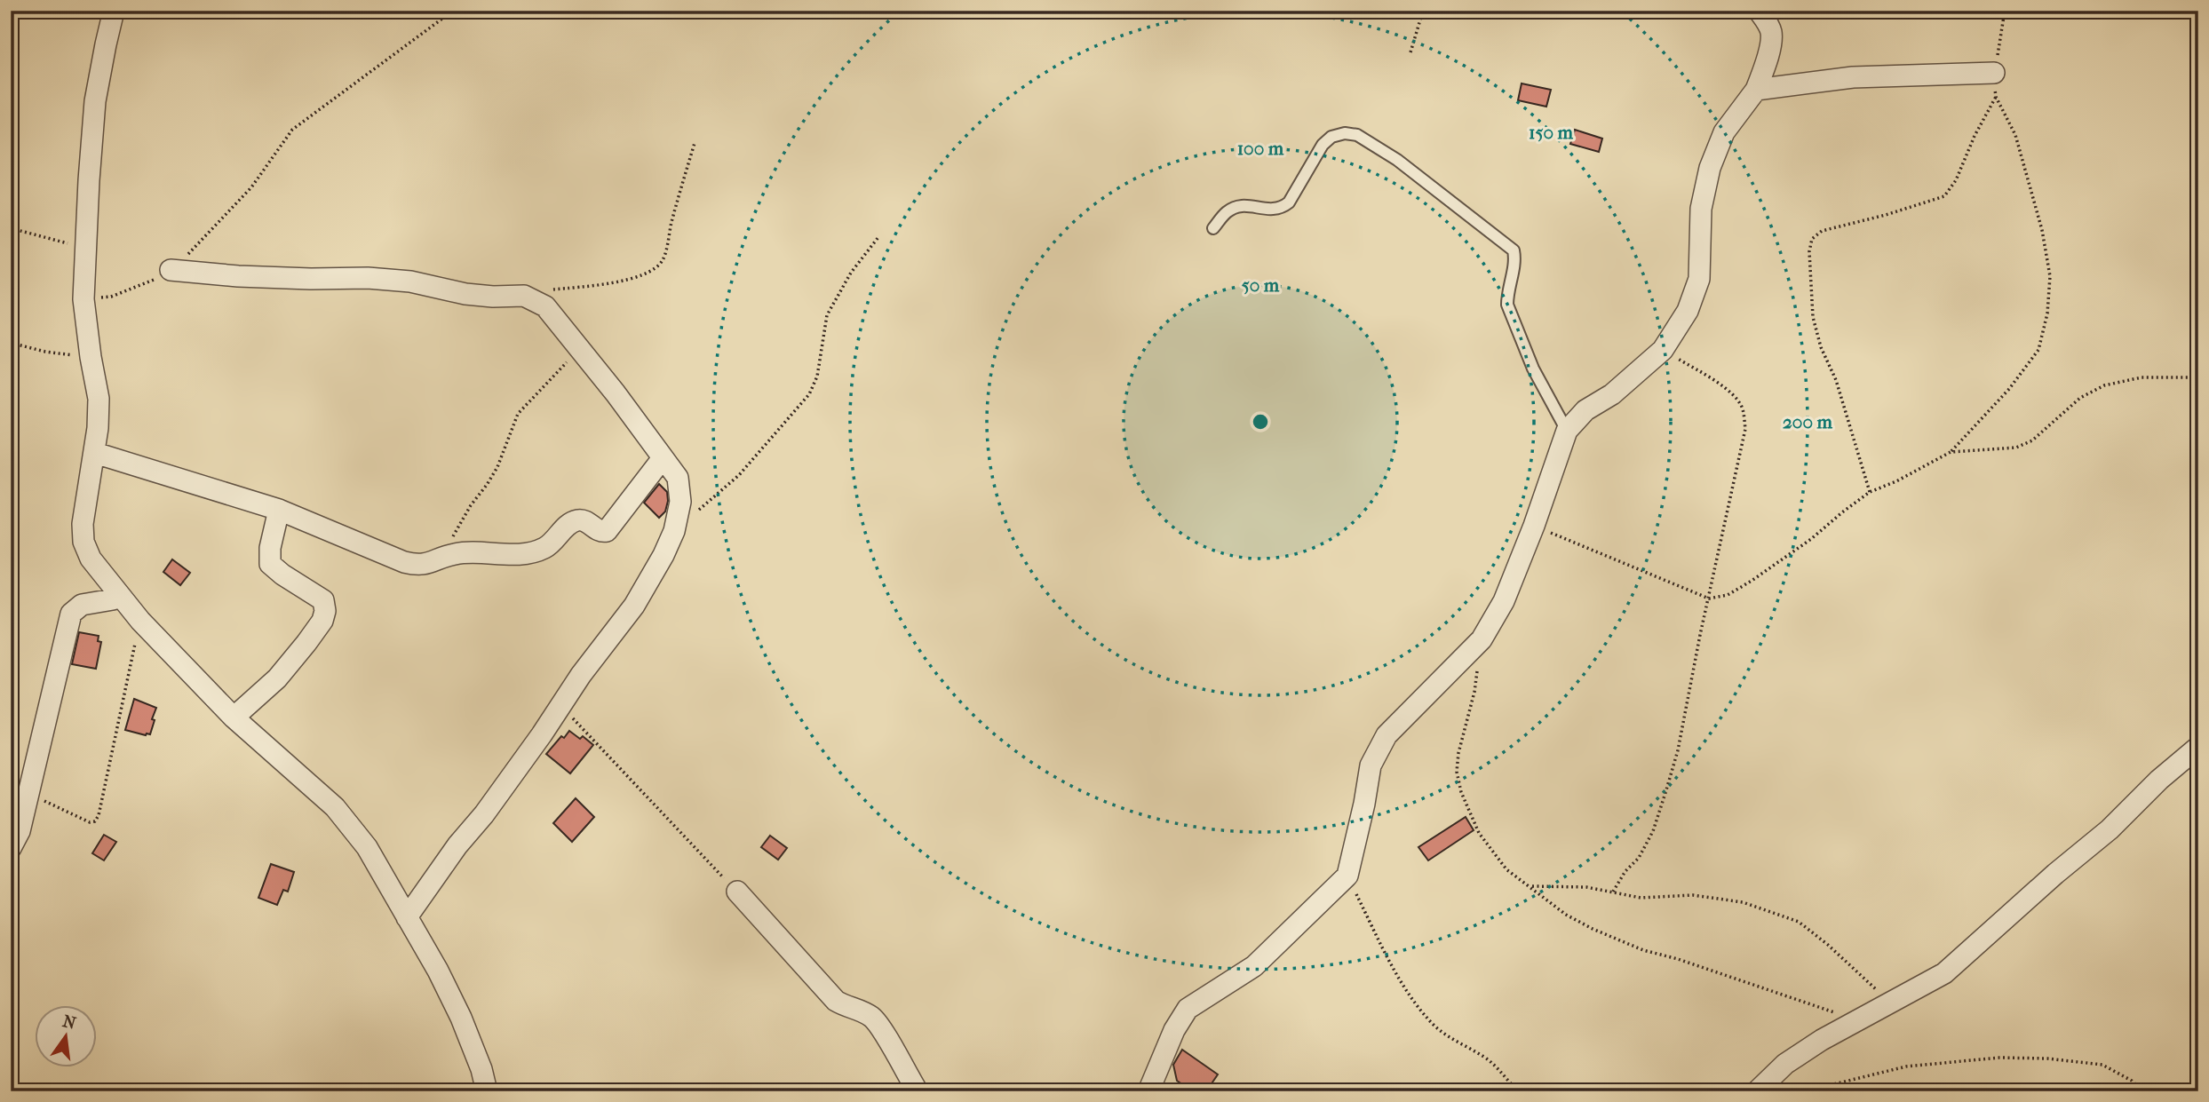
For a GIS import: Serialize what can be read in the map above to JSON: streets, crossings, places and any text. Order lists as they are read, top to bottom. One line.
{"north":"top","rings":["150 m","100 m","50 m","200 m"]}
